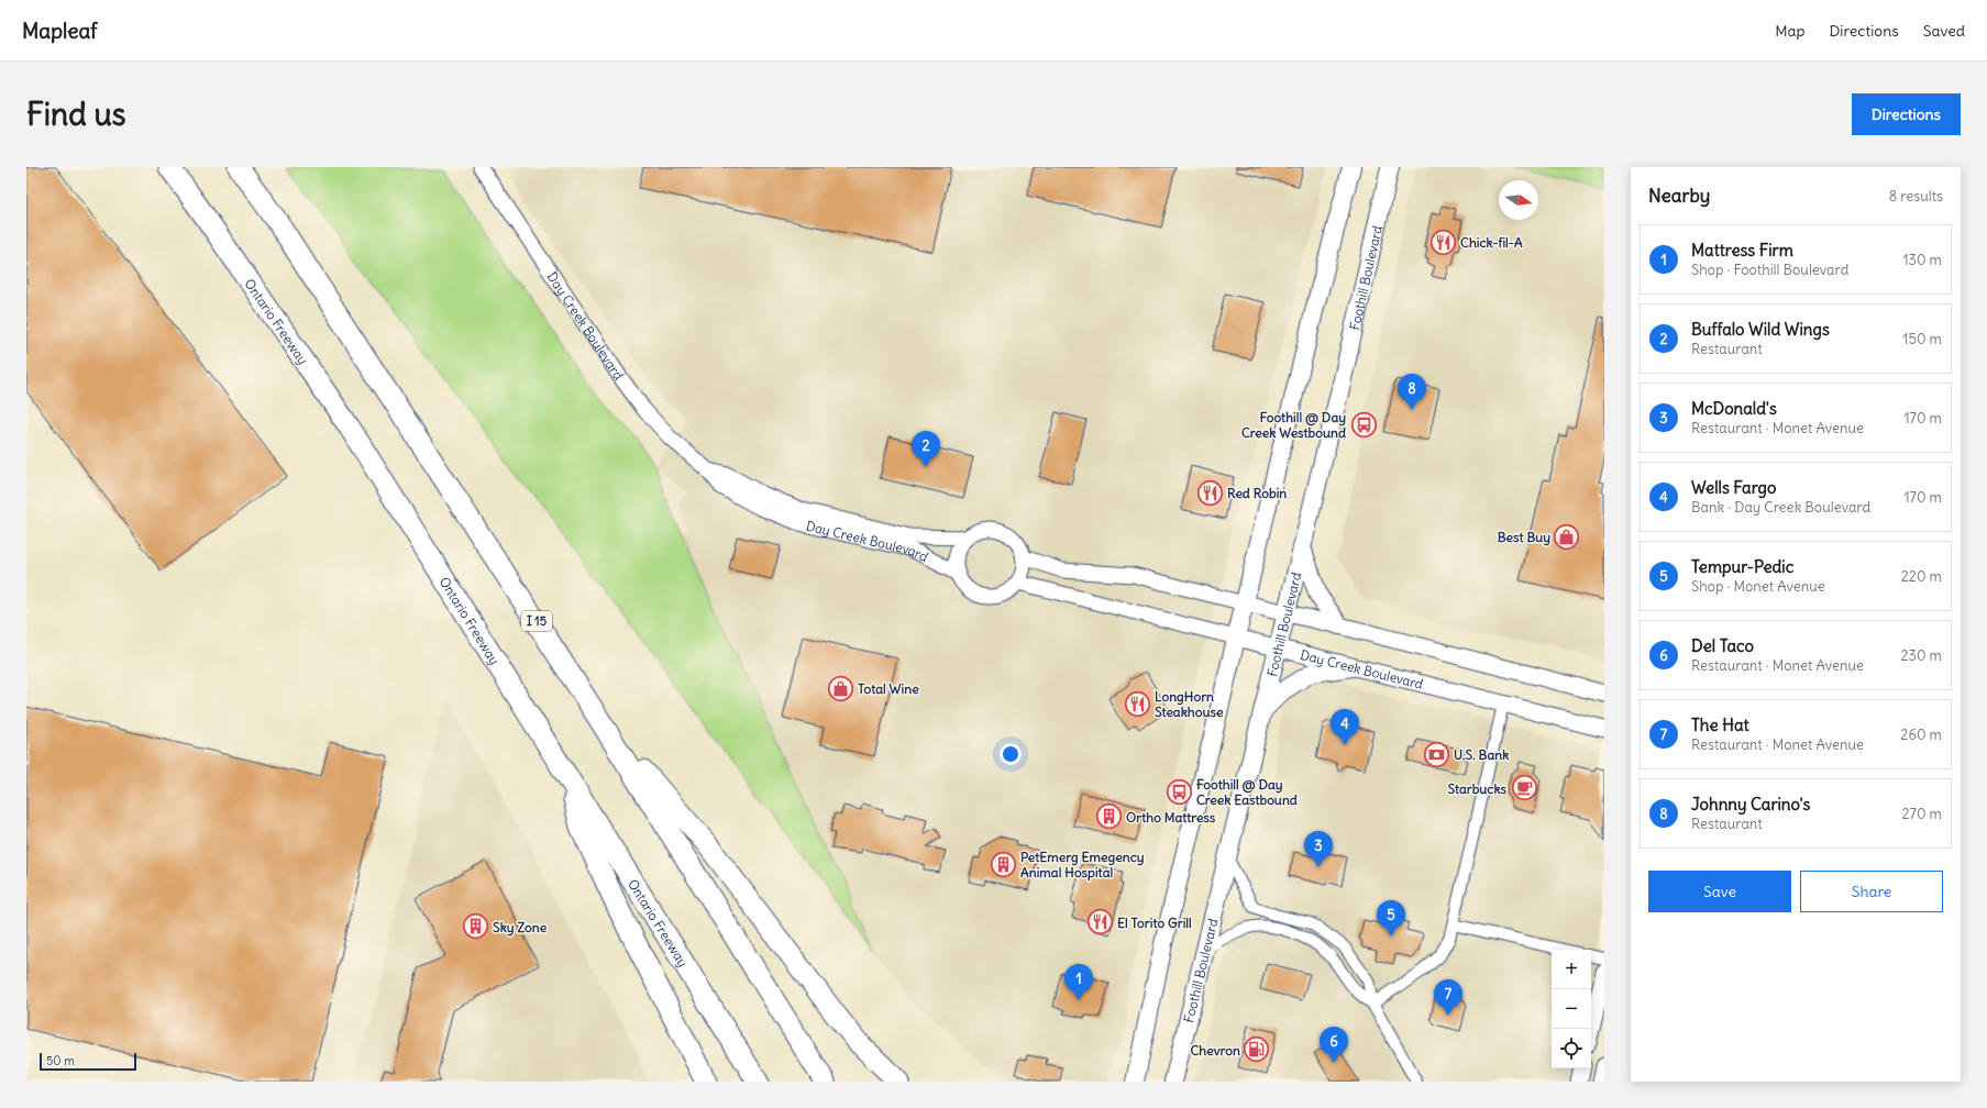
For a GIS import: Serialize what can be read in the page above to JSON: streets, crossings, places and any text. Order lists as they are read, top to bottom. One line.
{"streets":{"highway":["Ontario Freeway","I 15"],"main road":["Foothill Boulevard","Day Creek Boulevard"]},"crossings":[["Foothill Boulevard","Day Creek Boulevard"]],"places":{"restaurant":["Chick-fil-A","Red Robin","LongHorn Steakhouse","El Torito Grill"],"bus stop":["Foothill @ Day Creek Westbound","Foothill @ Day Creek Eastbound"],"shop":["Best Buy","Total Wine"],"bank":["U.S. Bank"],"cafe":["Starbucks"],"building":["Ortho Mattress","PetEmerg Emegency Animal Hospital","Sky Zone"],"fuel station":["Chevron"]},"scale_bar":"50 m","north":"right","page":{"header":"Mapleaf","nav":["Map","Directions","Saved"],"buttons":["Directions",["Save","Share"]],"title":"Find us","heading":["Nearby","8 results"],"list":[{"mark":"1","name":"Mattress Firm","note":"Shop · Foothill Boulevard","value":"130 m"},{"mark":"2","name":"Buffalo Wild Wings","note":"Restaurant","value":"150 m"},{"mark":"3","name":"McDonald's","note":"Restaurant · Monet Avenue","value":"170 m"},{"mark":"4","name":"Wells Fargo","note":"Bank · Day Creek Boulevard","value":"170 m"},{"mark":"5","name":"Tempur-Pedic","note":"Shop · Monet Avenue","value":"220 m"},{"mark":"6","name":"Del Taco","note":"Restaurant · Monet Avenue","value":"230 m"},{"mark":"7","name":"The Hat","note":"Restaurant · Monet Avenue","value":"260 m"},{"mark":"8","name":"Johnny Carino's","note":"Restaurant","value":"270 m"}],"pins":["8","2","4","3","5","1","7","6"],"map_buttons":["+","−"],"scale":"50 m"}}
